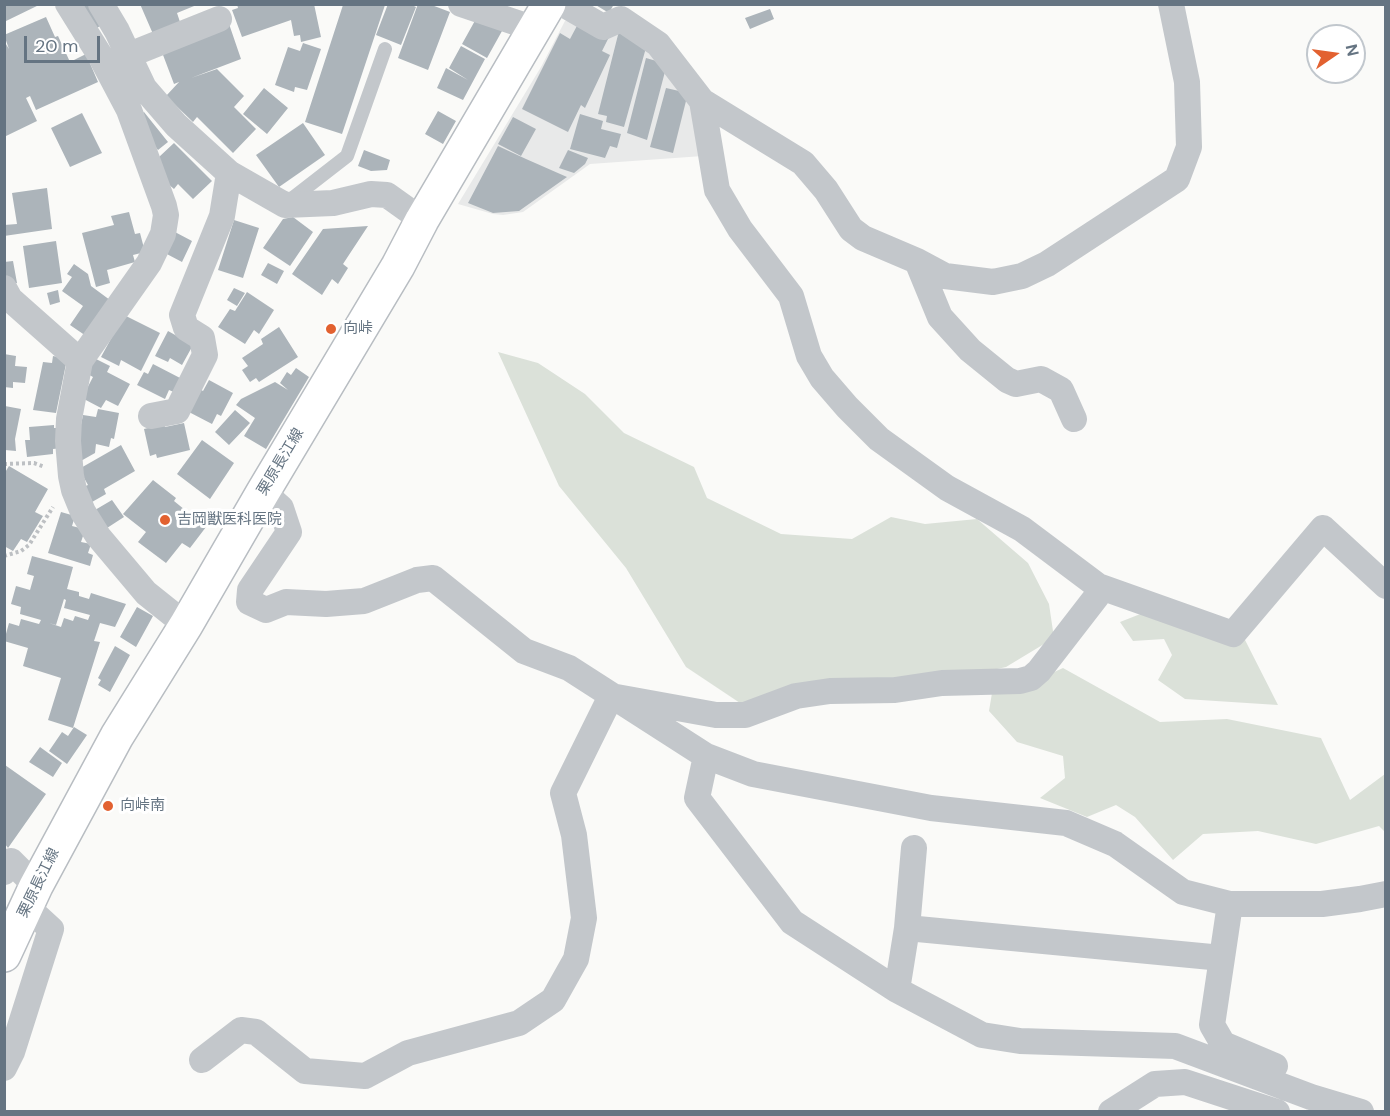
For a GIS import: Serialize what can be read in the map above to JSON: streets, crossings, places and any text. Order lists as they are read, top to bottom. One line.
{"streets":{"main road":["栗原長江線"]},"places":["向峠","吉岡獣医科医院","向峠南"],"scale_bar":"20 m","north":"right"}
